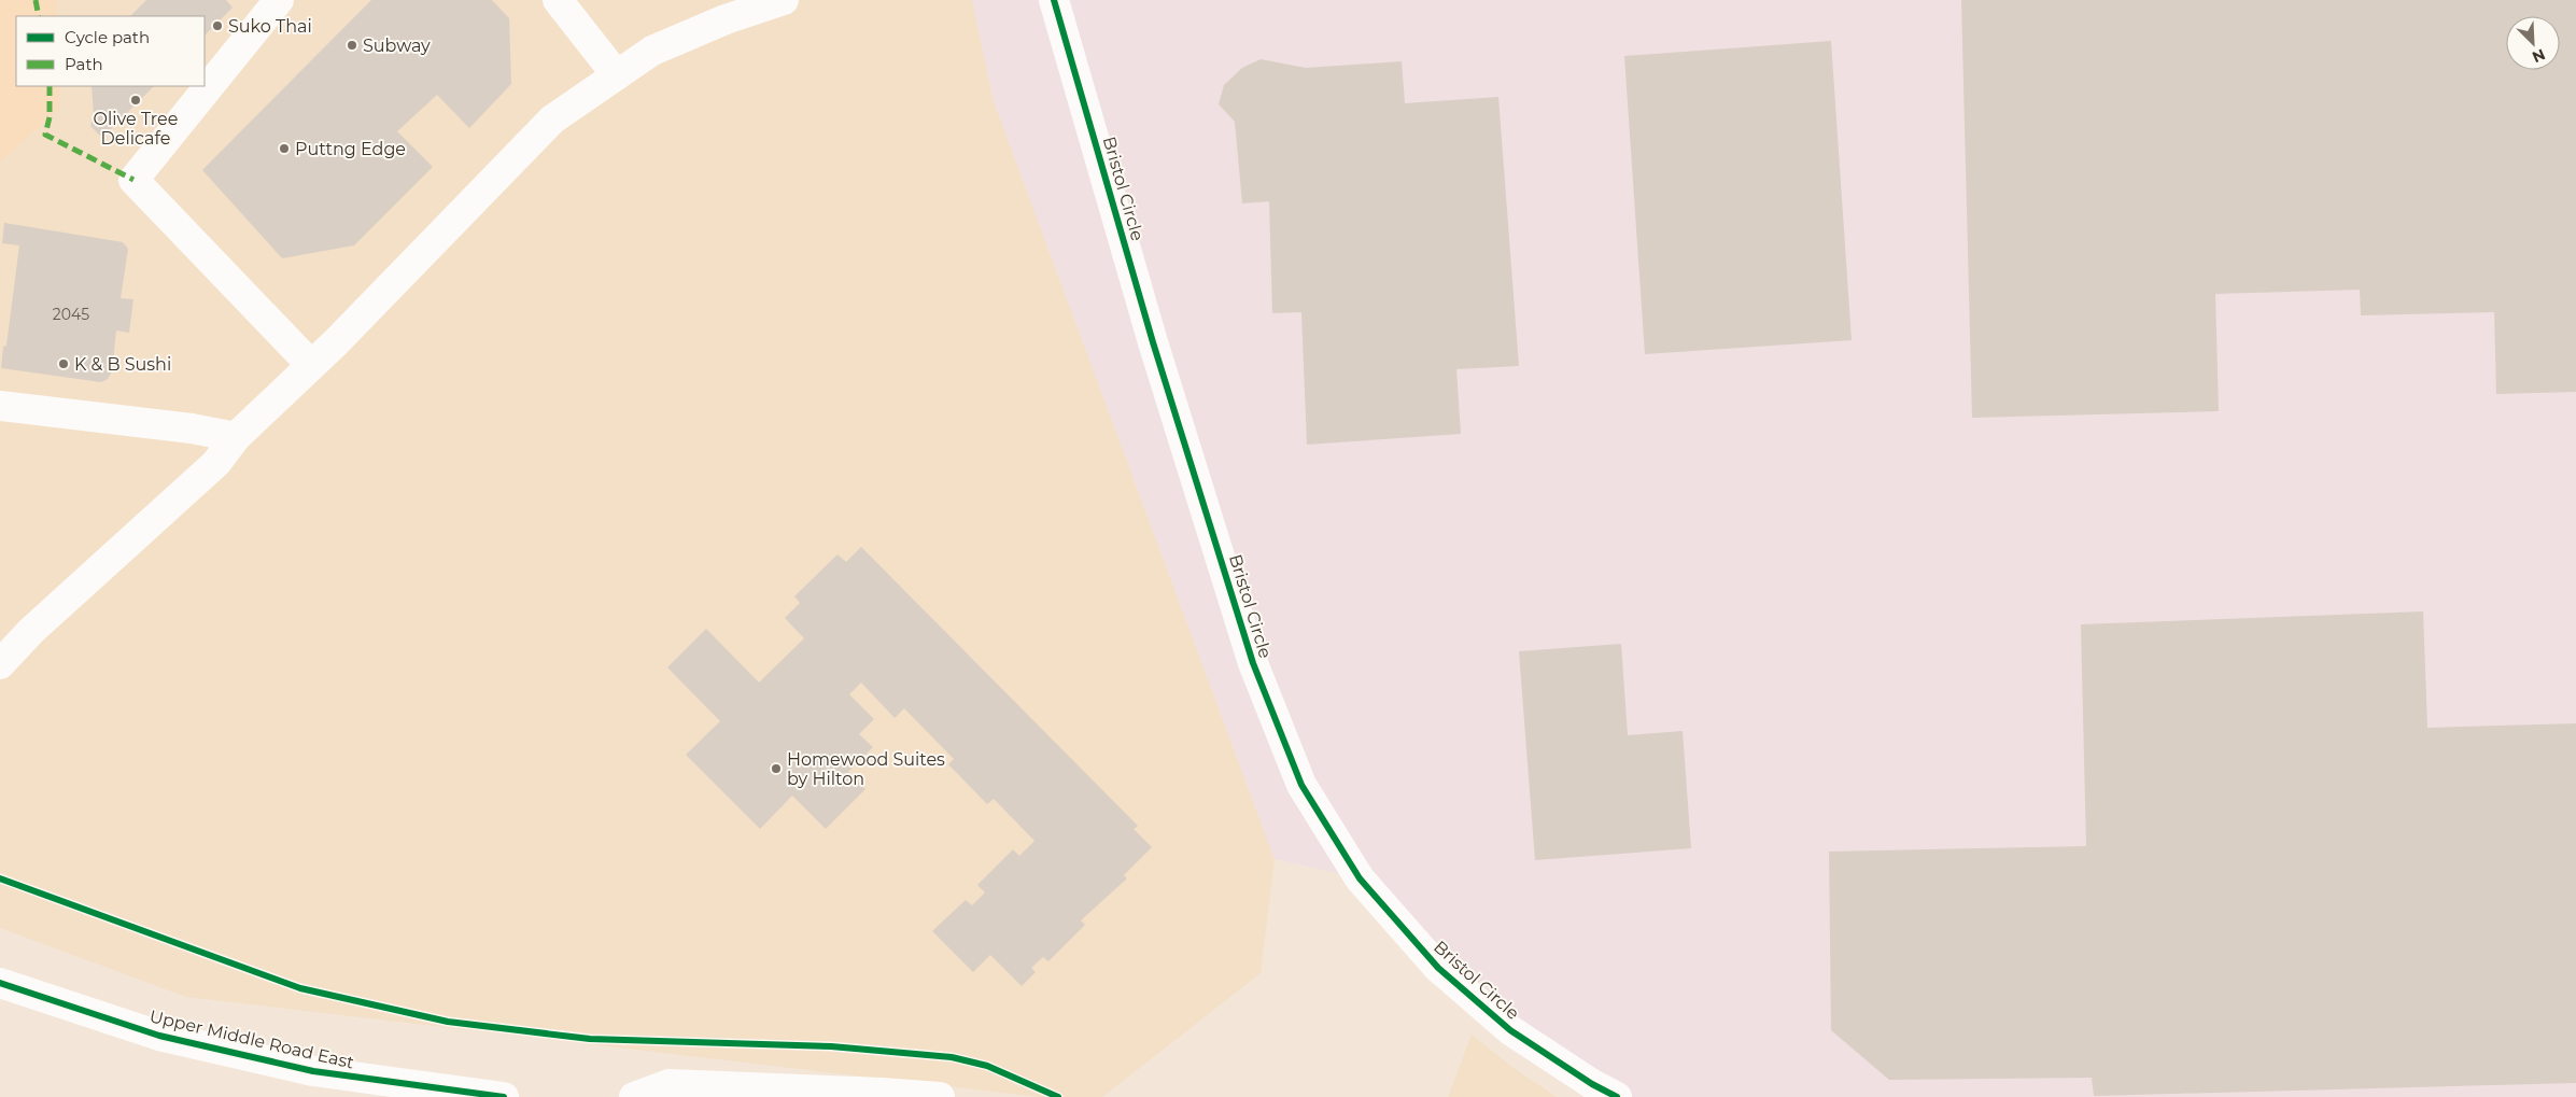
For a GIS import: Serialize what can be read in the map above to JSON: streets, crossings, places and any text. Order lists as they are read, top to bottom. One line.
{"streets":{"street":["Bristol Circle","Upper Middle Road East"]},"places":["Suko Thai","Subway","Olive Tree Delicafe","Puttng Edge","K & B Sushi","Homewood Suites by Hilton"],"house_numbers":["2045"],"legend":["Cycle path","Path"],"north":"bottom right"}
